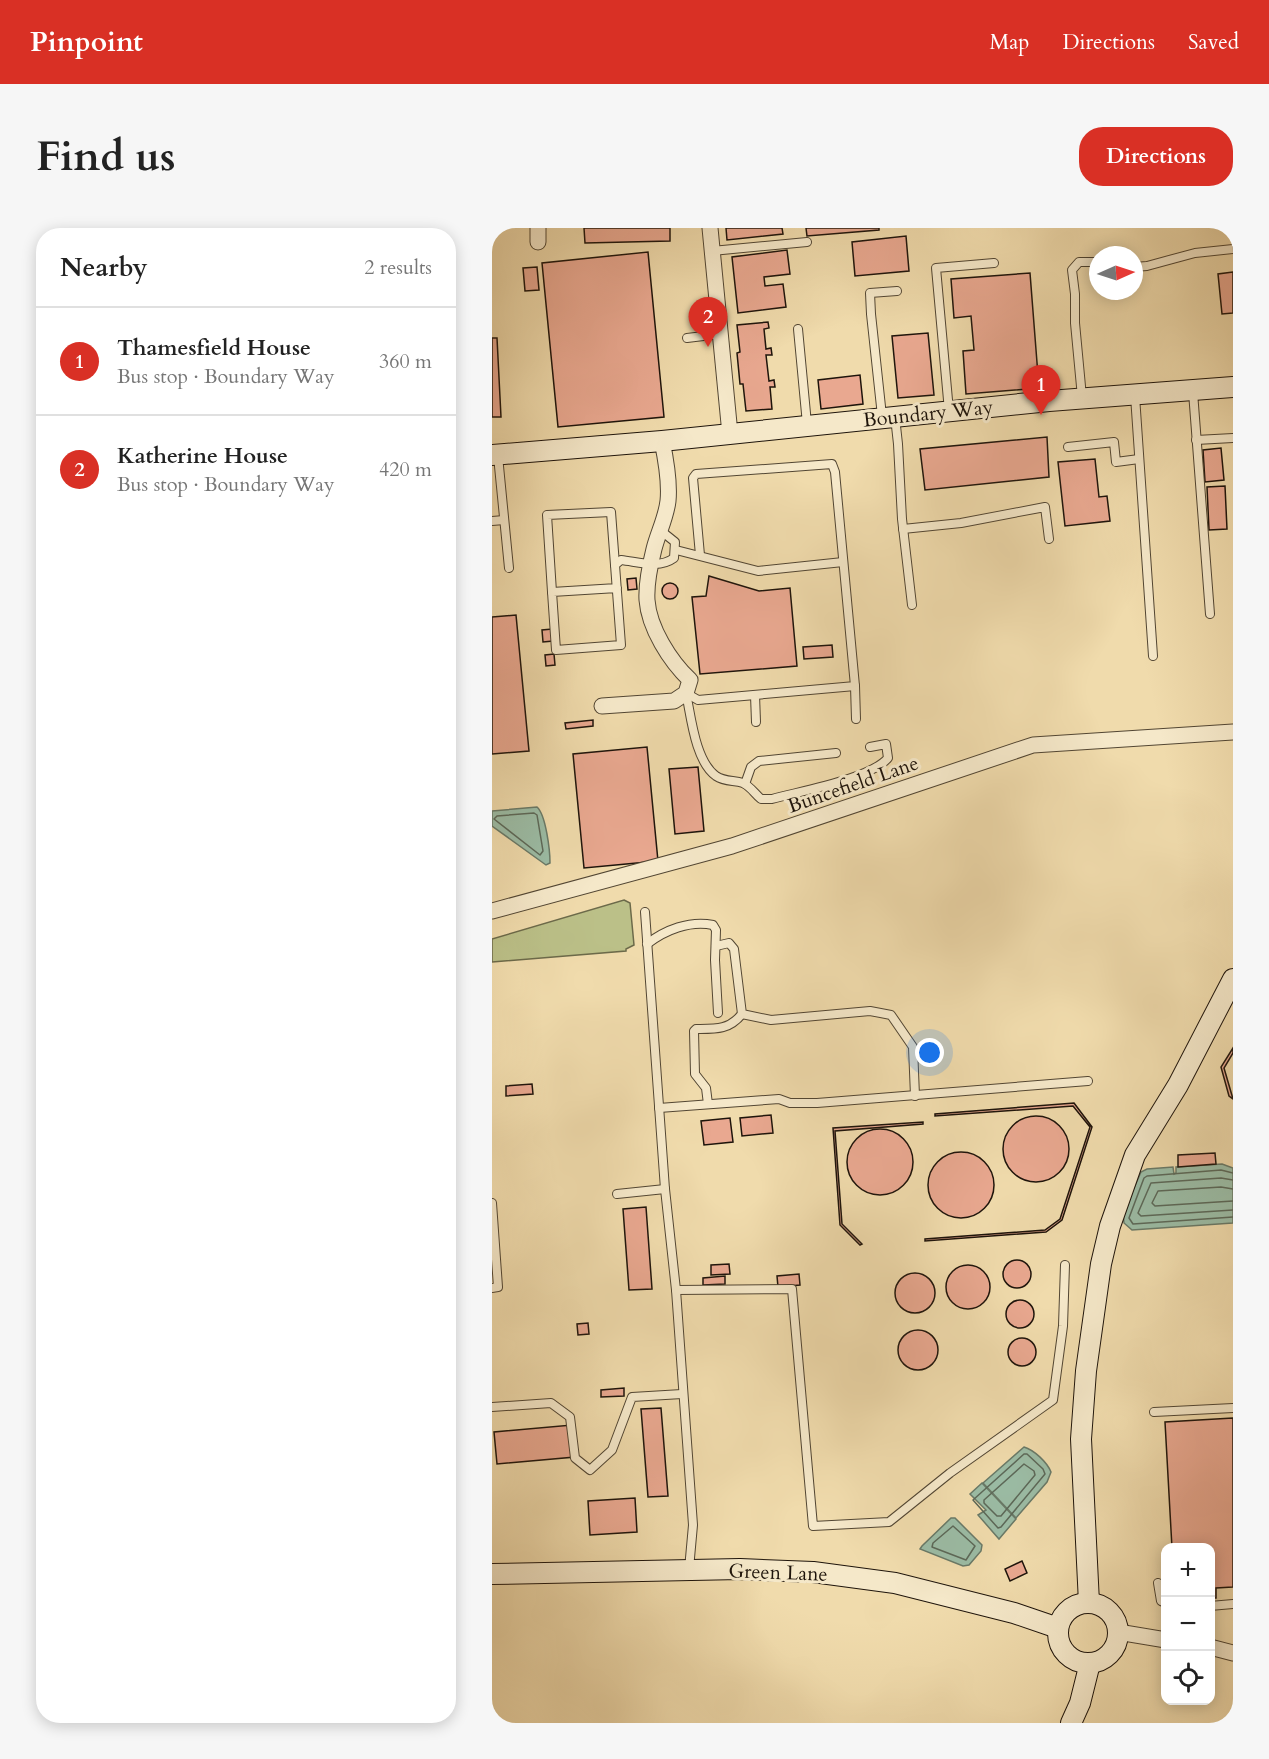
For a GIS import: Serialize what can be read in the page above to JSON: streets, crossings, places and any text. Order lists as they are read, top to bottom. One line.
{"streets":{"street":["Boundary Way","Buncefield Lane","Green Lane"]},"north":"right","page":{"header":"Pinpoint","nav":["Map","Directions","Saved"],"buttons":"Directions","title":"Find us","heading":["Nearby","2 results"],"pins":["2","1"],"list":[{"mark":"1","name":"Thamesfield House","note":"Bus stop · Boundary Way","value":"360 m"},{"mark":"2","name":"Katherine House","note":"Bus stop · Boundary Way","value":"420 m"}],"map_buttons":["+","−"]}}
